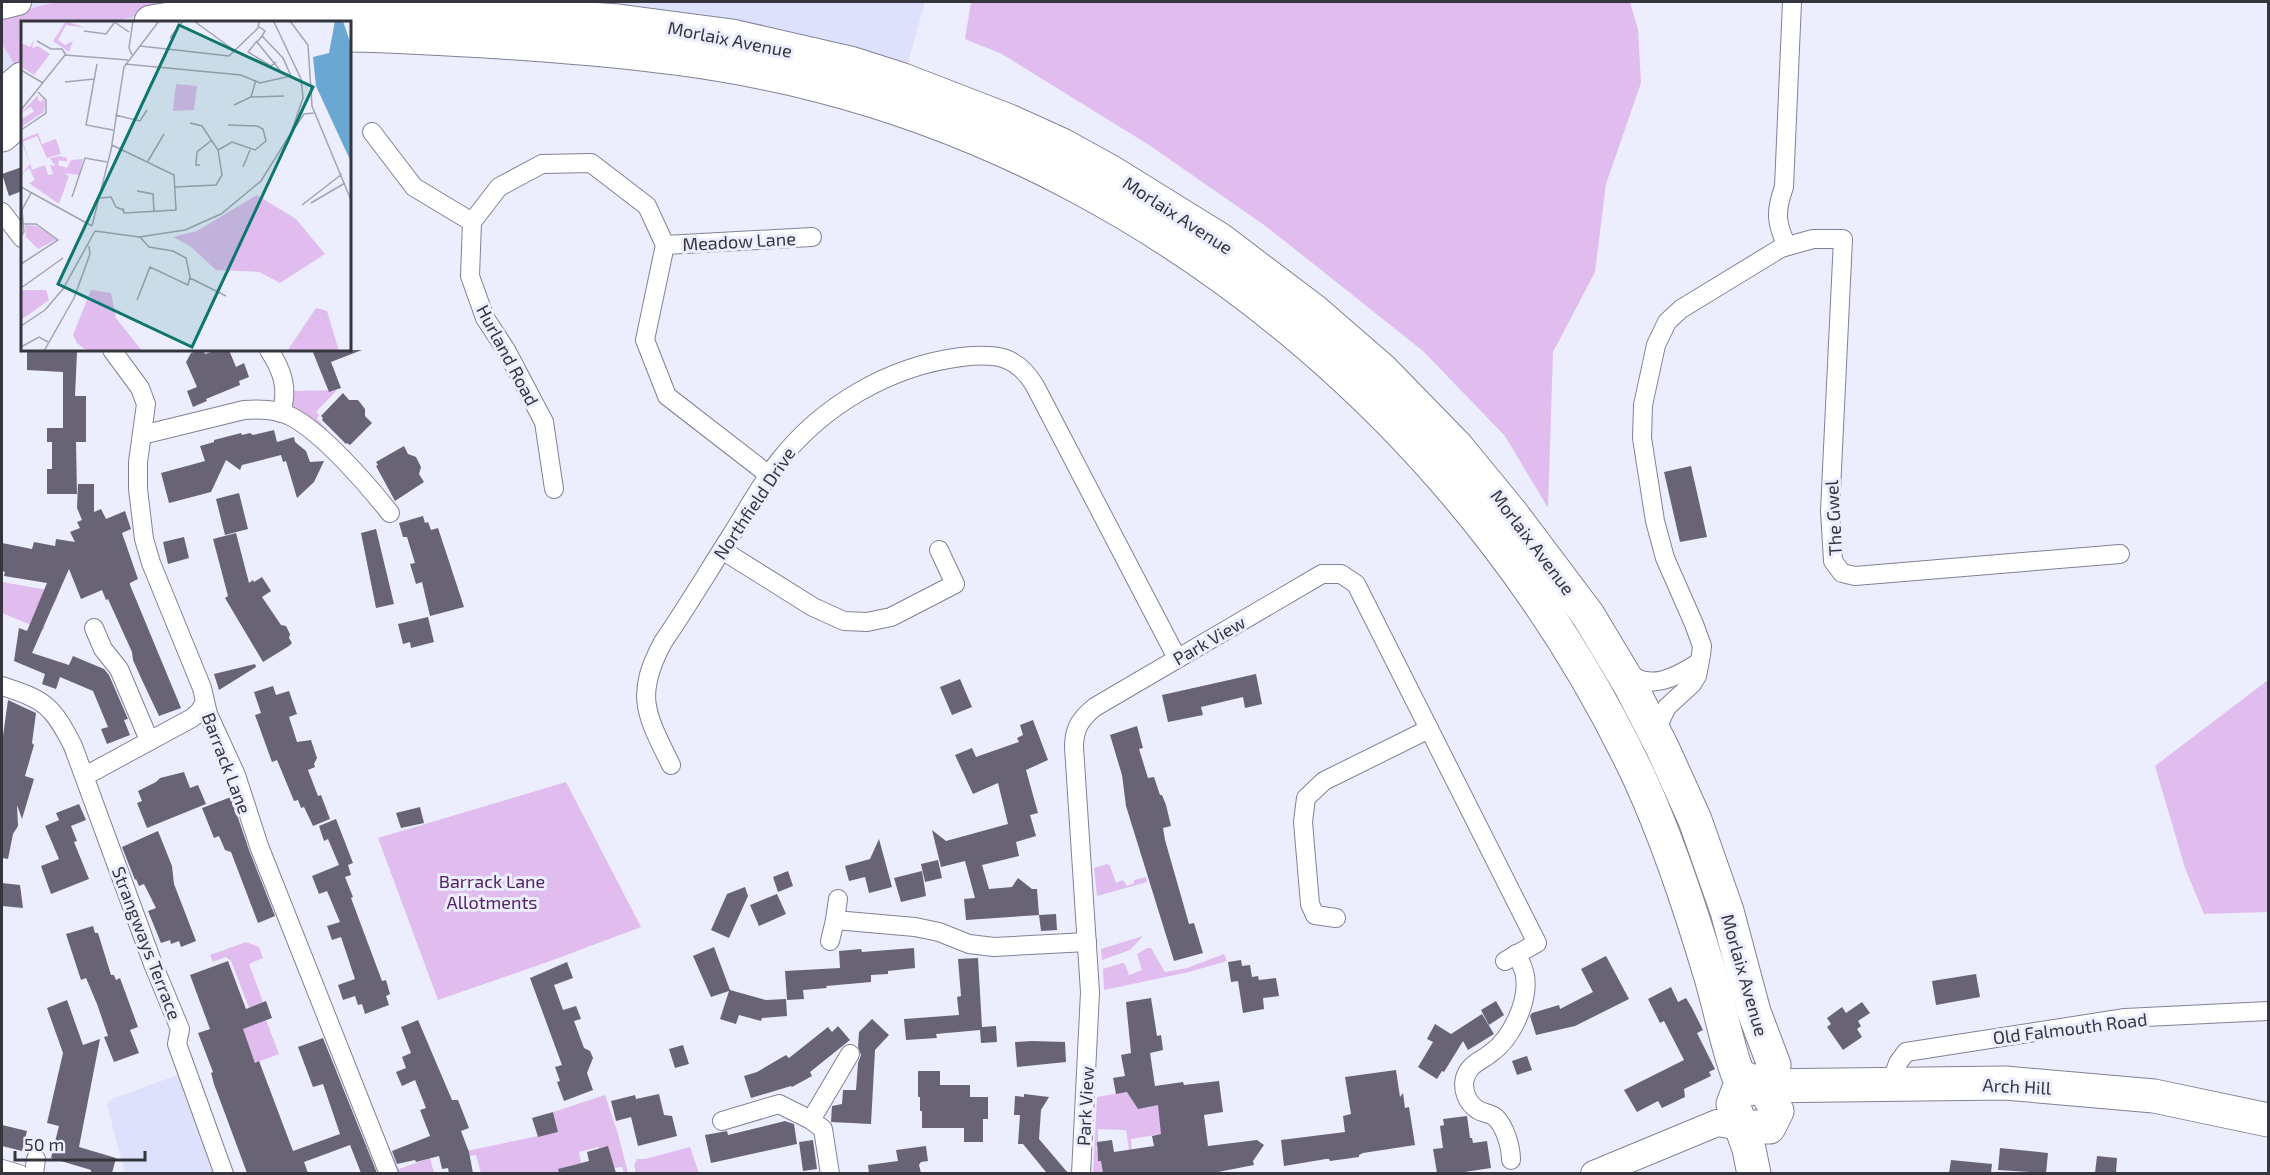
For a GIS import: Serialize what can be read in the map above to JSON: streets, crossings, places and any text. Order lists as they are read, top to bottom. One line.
{"streets":{"highway":["Morlaix Avenue","Arch Hill"],"street":["Meadow Lane","Hurland Road","Northfield Drive","The Gwel","Park View","Barrack Lane","Strangways Terrace","Old Falmouth Road"]},"crossings":[["Morlaix Avenue","The Gwel"],["Morlaix Avenue","Arch Hill"],["Northfield Drive","Park View"],["Old Falmouth Road","Arch Hill"]],"parks":["Barrack Lane Allotments"],"scale_bar":"50 m"}
